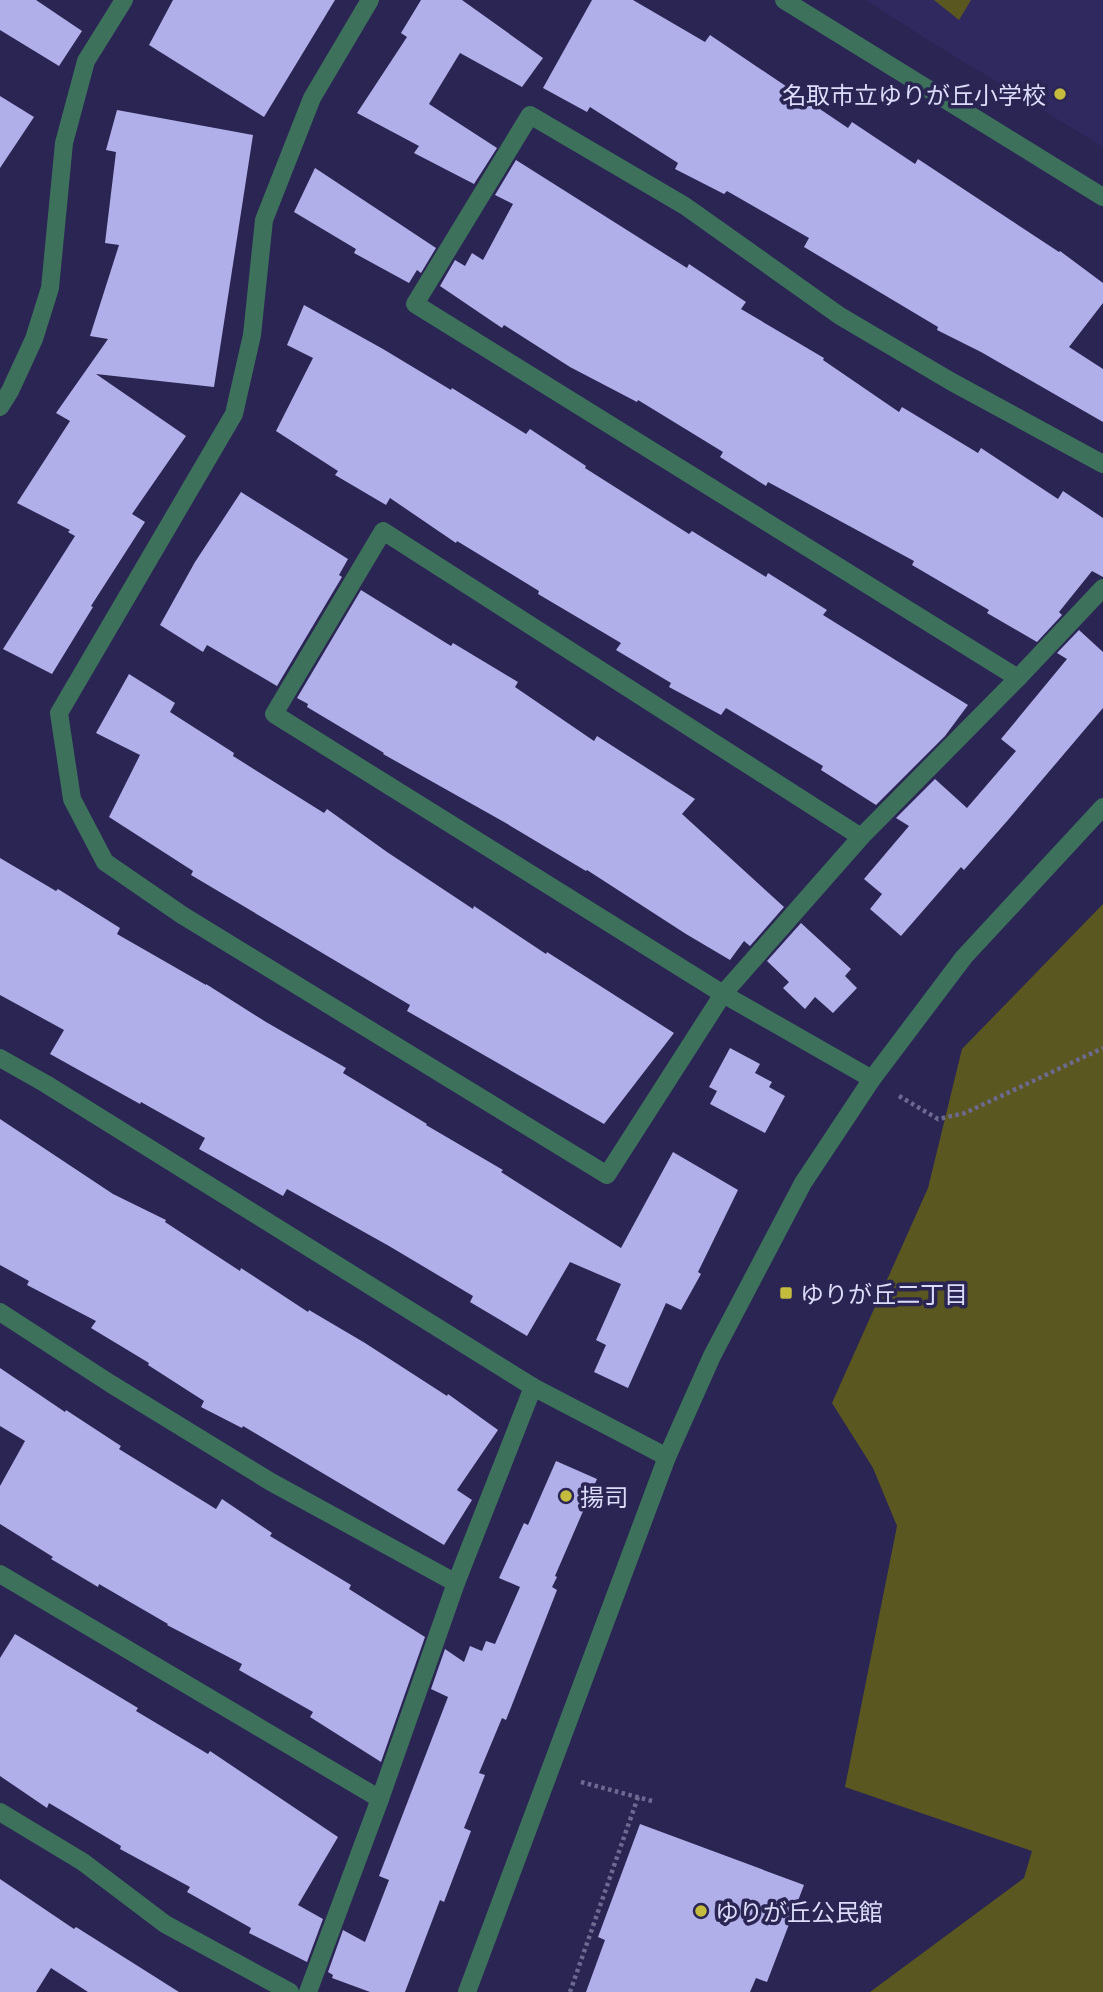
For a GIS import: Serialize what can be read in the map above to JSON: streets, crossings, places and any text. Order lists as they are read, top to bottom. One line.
{"places":{"other":["名取市立ゆりが丘小学校","揚司","ゆりが丘公民館"],"transit":["ゆりが丘二丁目"]}}
